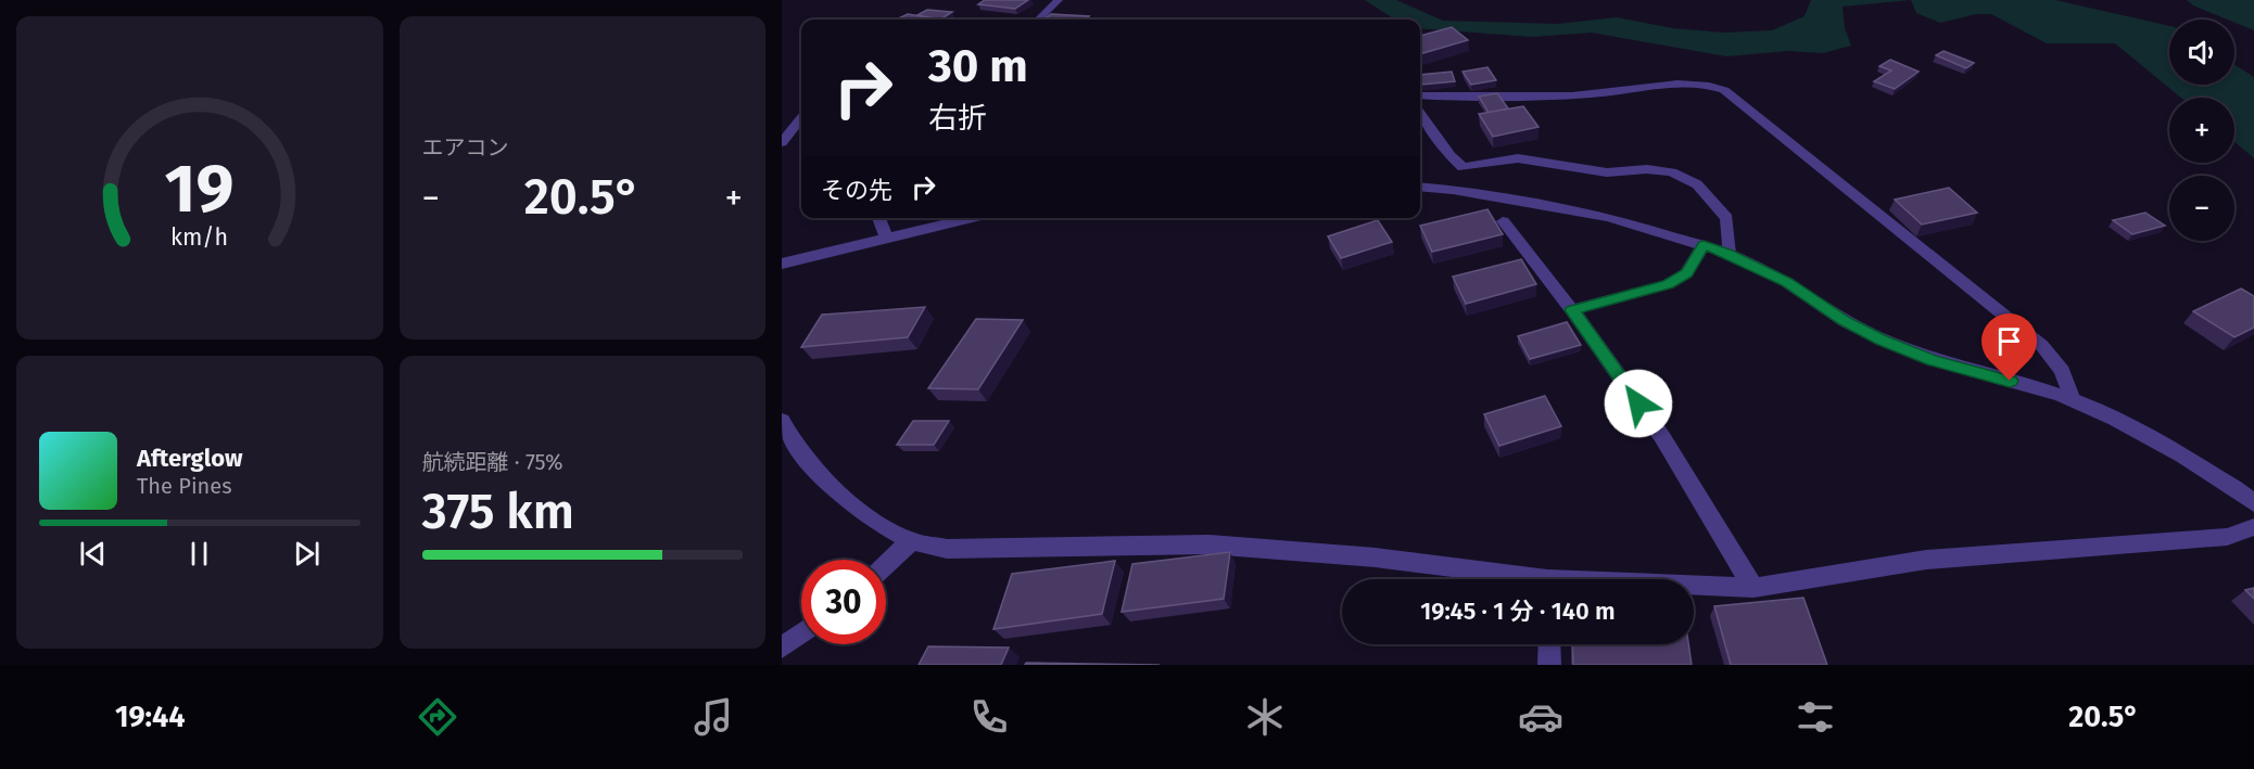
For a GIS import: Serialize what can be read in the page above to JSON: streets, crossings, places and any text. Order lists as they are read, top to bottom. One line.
{"page":{"tile":["エアコン",["航続距離 · 75%","375 km"]],"map_buttons":["+","−"],"turn":["30 m","右折"],"then":"その先","heat":["−","20.5°","+"],"song":["Afterglow","The Pines"],"limit":"30","trip":"19:45 · 1 分 · 140 m","tabs":["19:44","20.5°"],"gauge":["19","km/h"]}}
